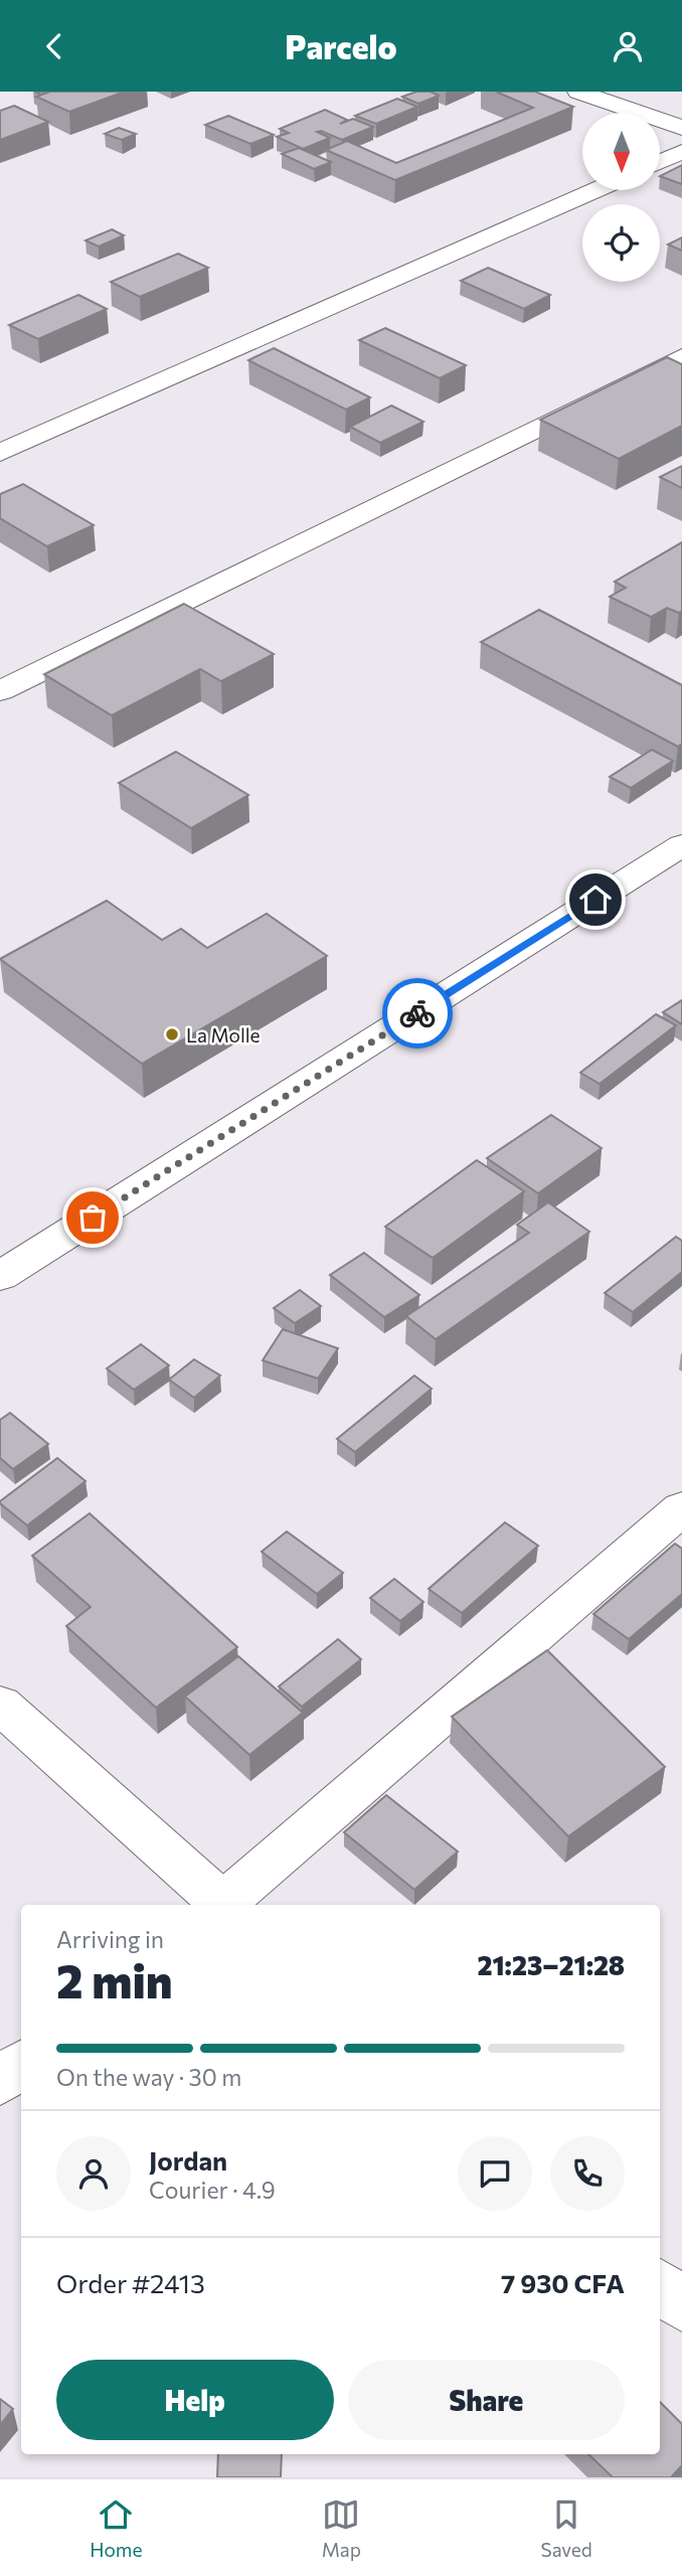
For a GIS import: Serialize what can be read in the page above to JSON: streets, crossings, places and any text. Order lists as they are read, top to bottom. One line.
{"places":["La Molle"],"north":"bottom","page":{"header":"Parcelo","heading":["2 min","Arriving in","21:23–21:28"],"panel":["Jordan","Courier · 4.9","Order #2413","7 930 CFA"],"bar":"On the way · 30 m","buttons":["Help","Share"],"tabs":["Home","Map","Saved"]}}
